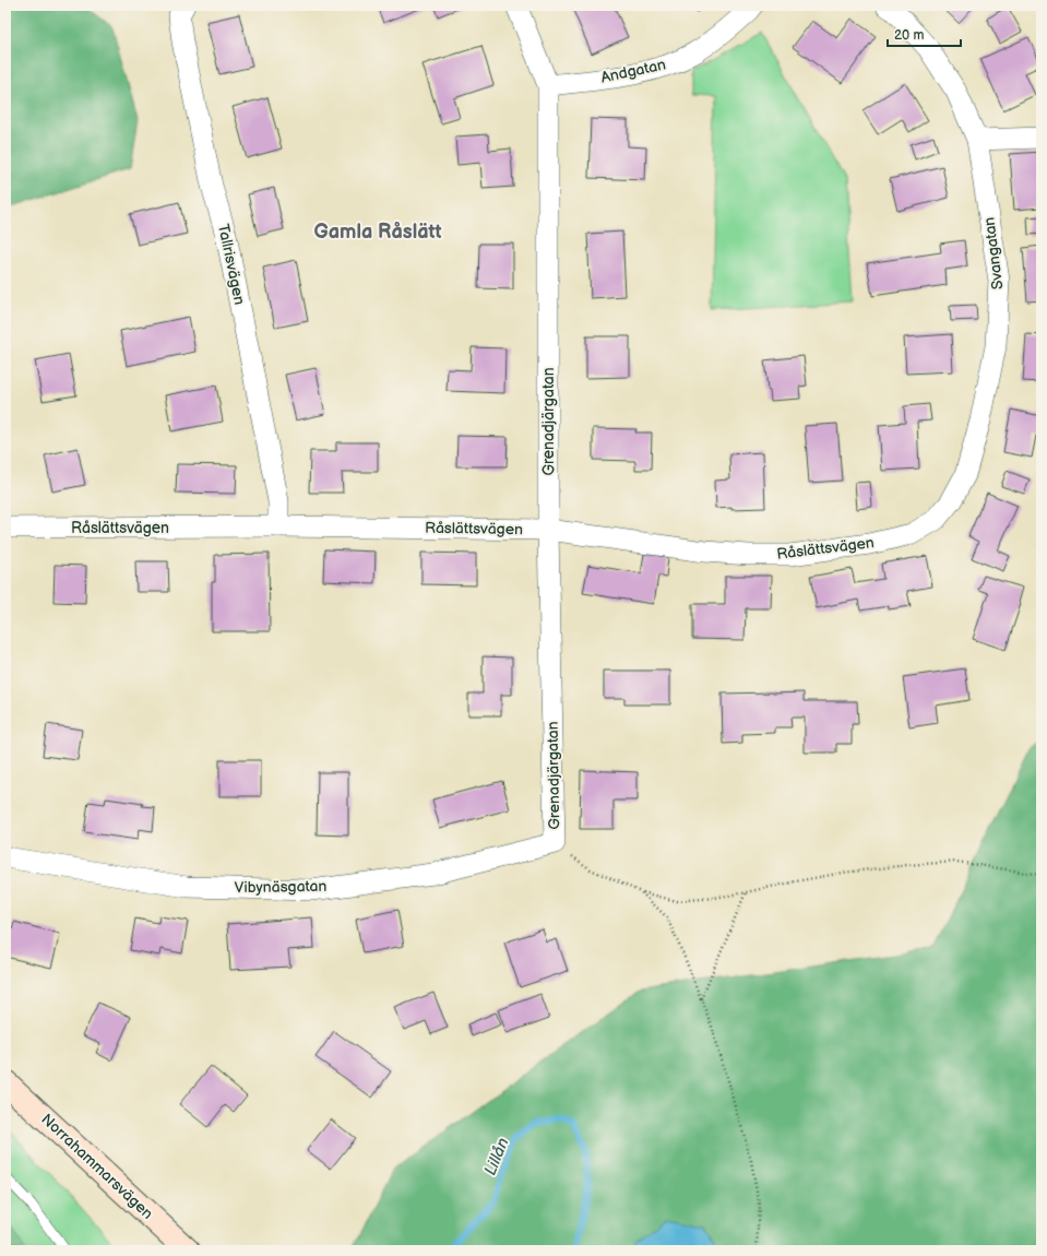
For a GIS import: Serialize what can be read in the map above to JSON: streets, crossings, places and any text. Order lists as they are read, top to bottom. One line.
{"streets":{"street":["Andgatan","Svangatan","Tallrisvägen","Grenadjärgatan","Råslättsvägen","Vibynäsgatan","Norrahammarsvägen"]},"crossings":[["Andgatan","Grenadjärgatan"],["Svangatan","Råslättsvägen"],["Tallrisvägen","Råslättsvägen"],["Grenadjärgatan","Råslättsvägen"],["Grenadjärgatan","Vibynäsgatan"]],"districts":["Gamla Råslätt"],"water":["Lillån"],"scale_bar":"20 m"}
